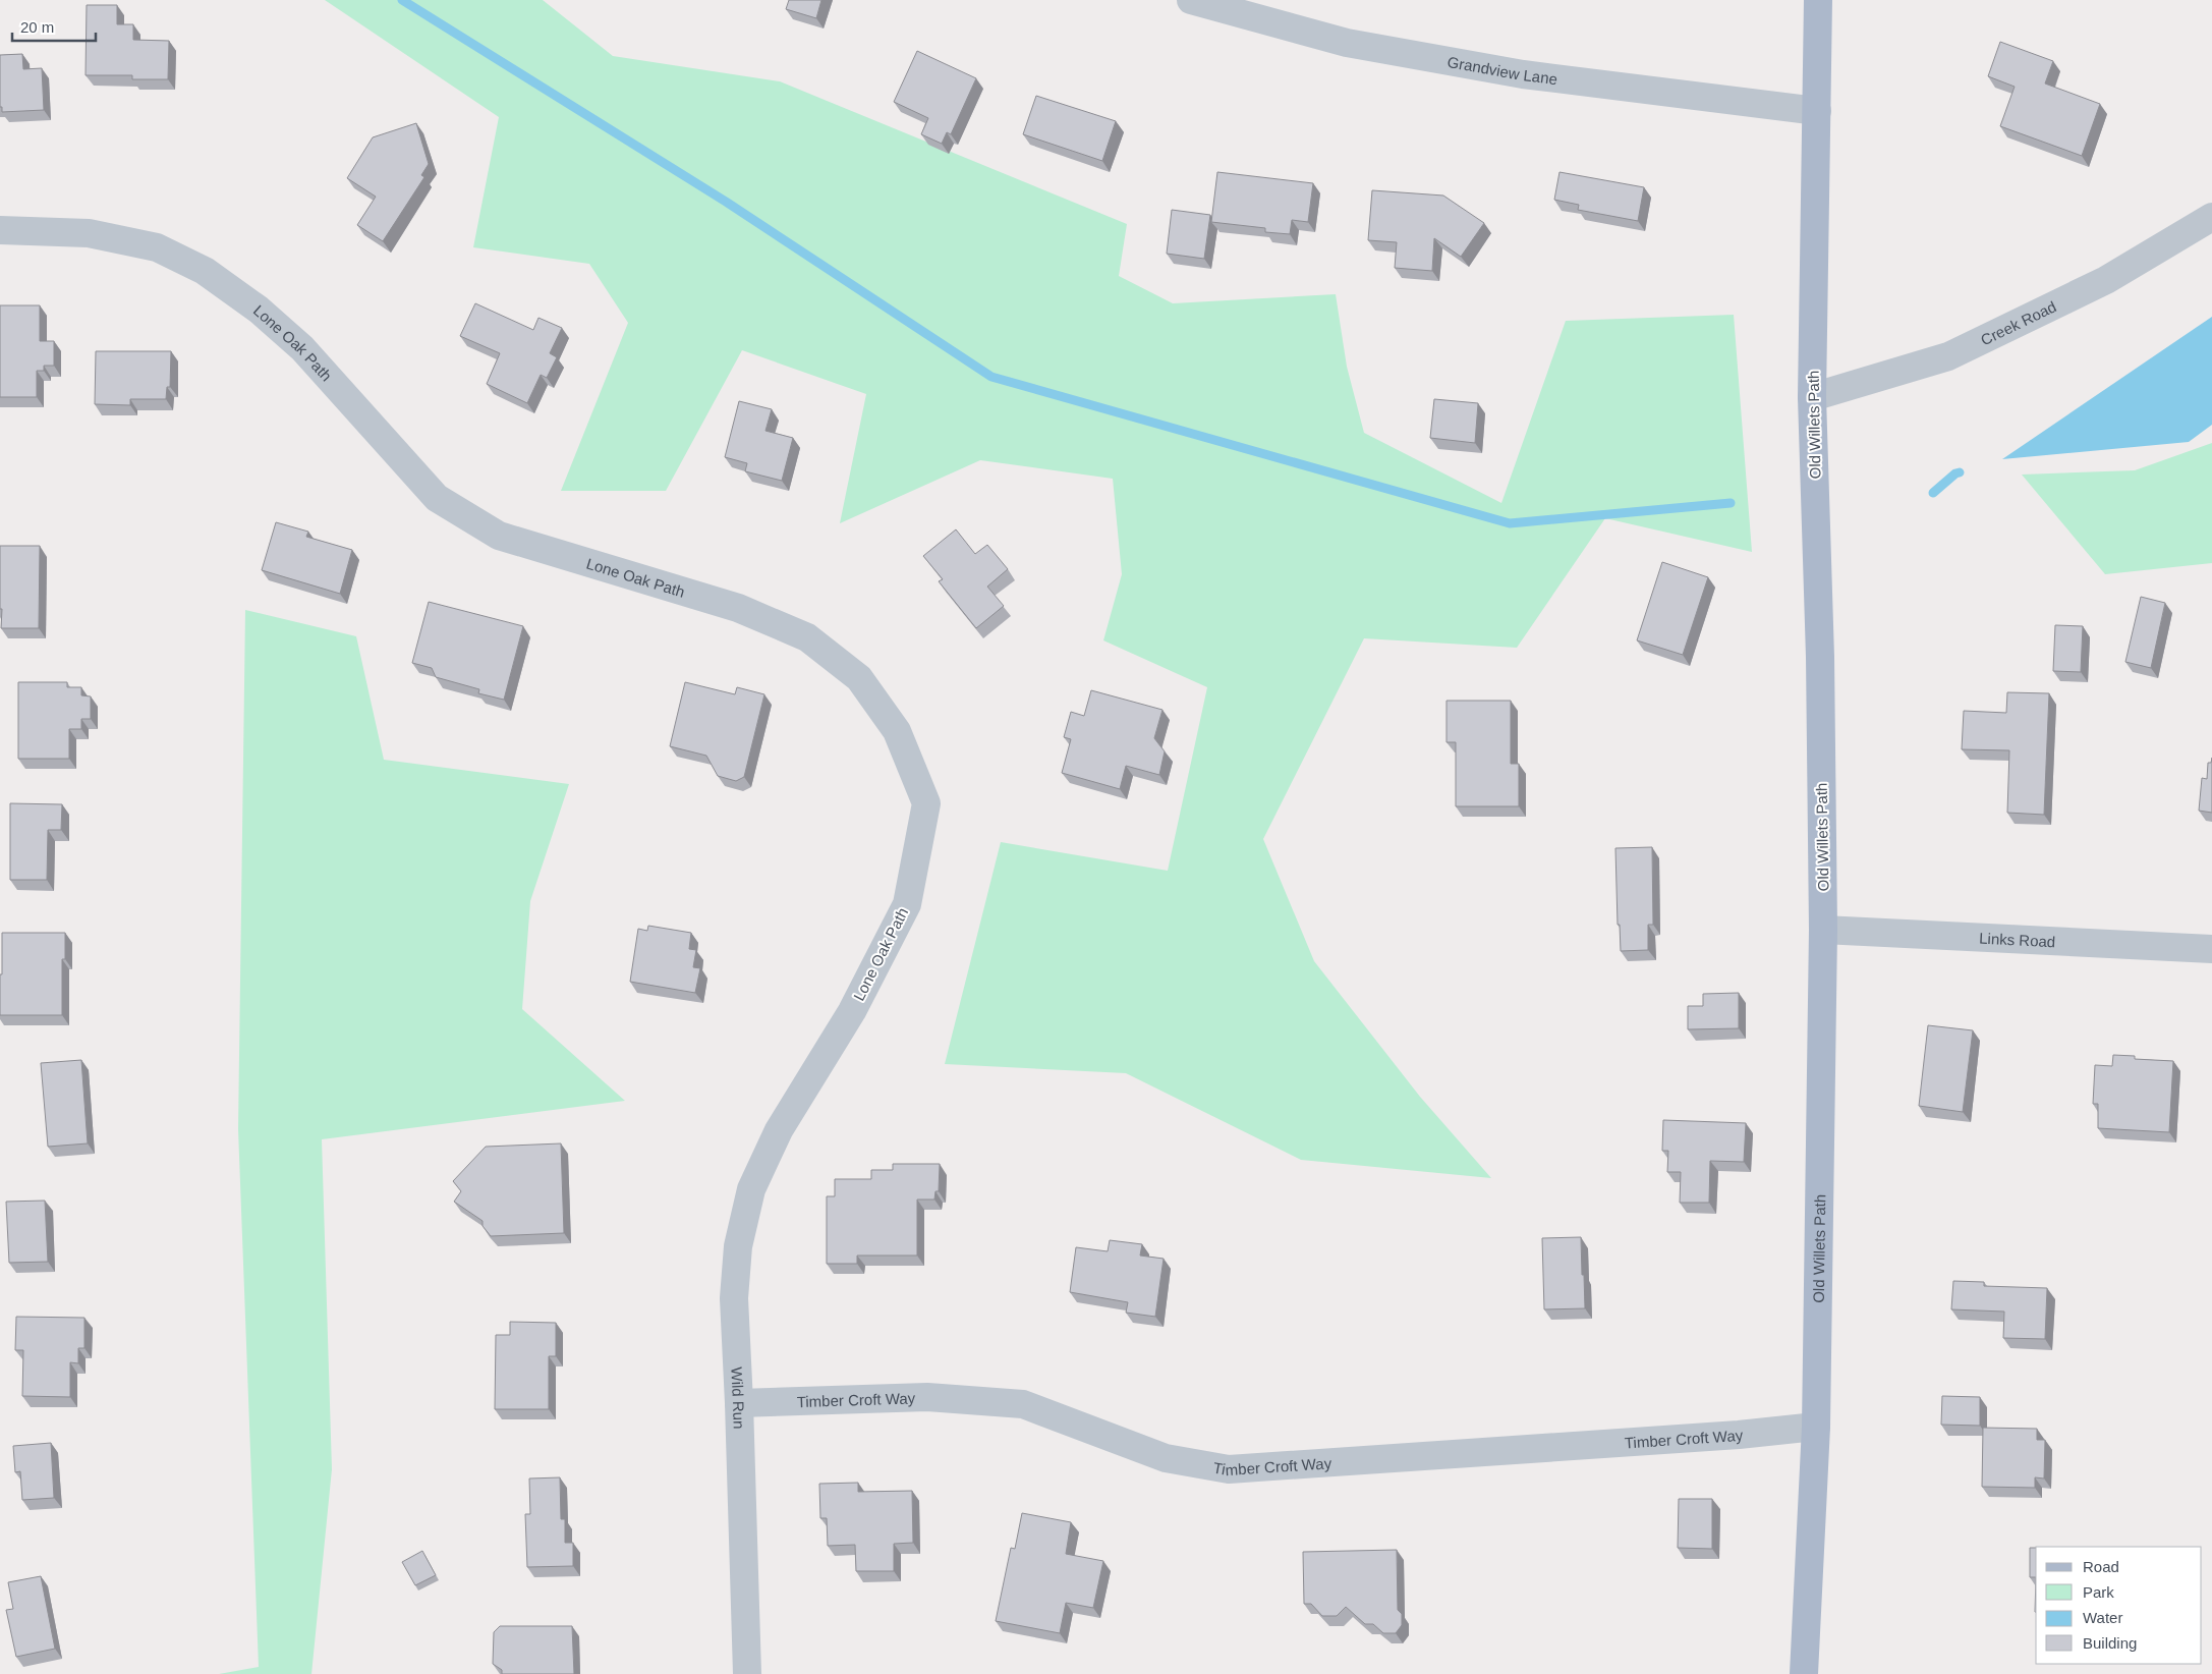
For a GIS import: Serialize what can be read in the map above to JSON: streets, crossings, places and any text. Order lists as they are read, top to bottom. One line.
{"streets":{"main road":["Old Willets Path"],"street":["Grandview Lane","Creek Road","Lone Oak Path","Links Road","Wild Run","Timber Croft Way"]},"crossings":[["Grandview Lane","Old Willets Path"],["Creek Road","Old Willets Path"],["Lone Oak Path","Wild Run"],["Old Willets Path","Links Road"],["Old Willets Path","Timber Croft Way"],["Wild Run","Timber Croft Way"]],"legend":["Road","Park","Water","Building"],"scale_bar":"20 m"}
